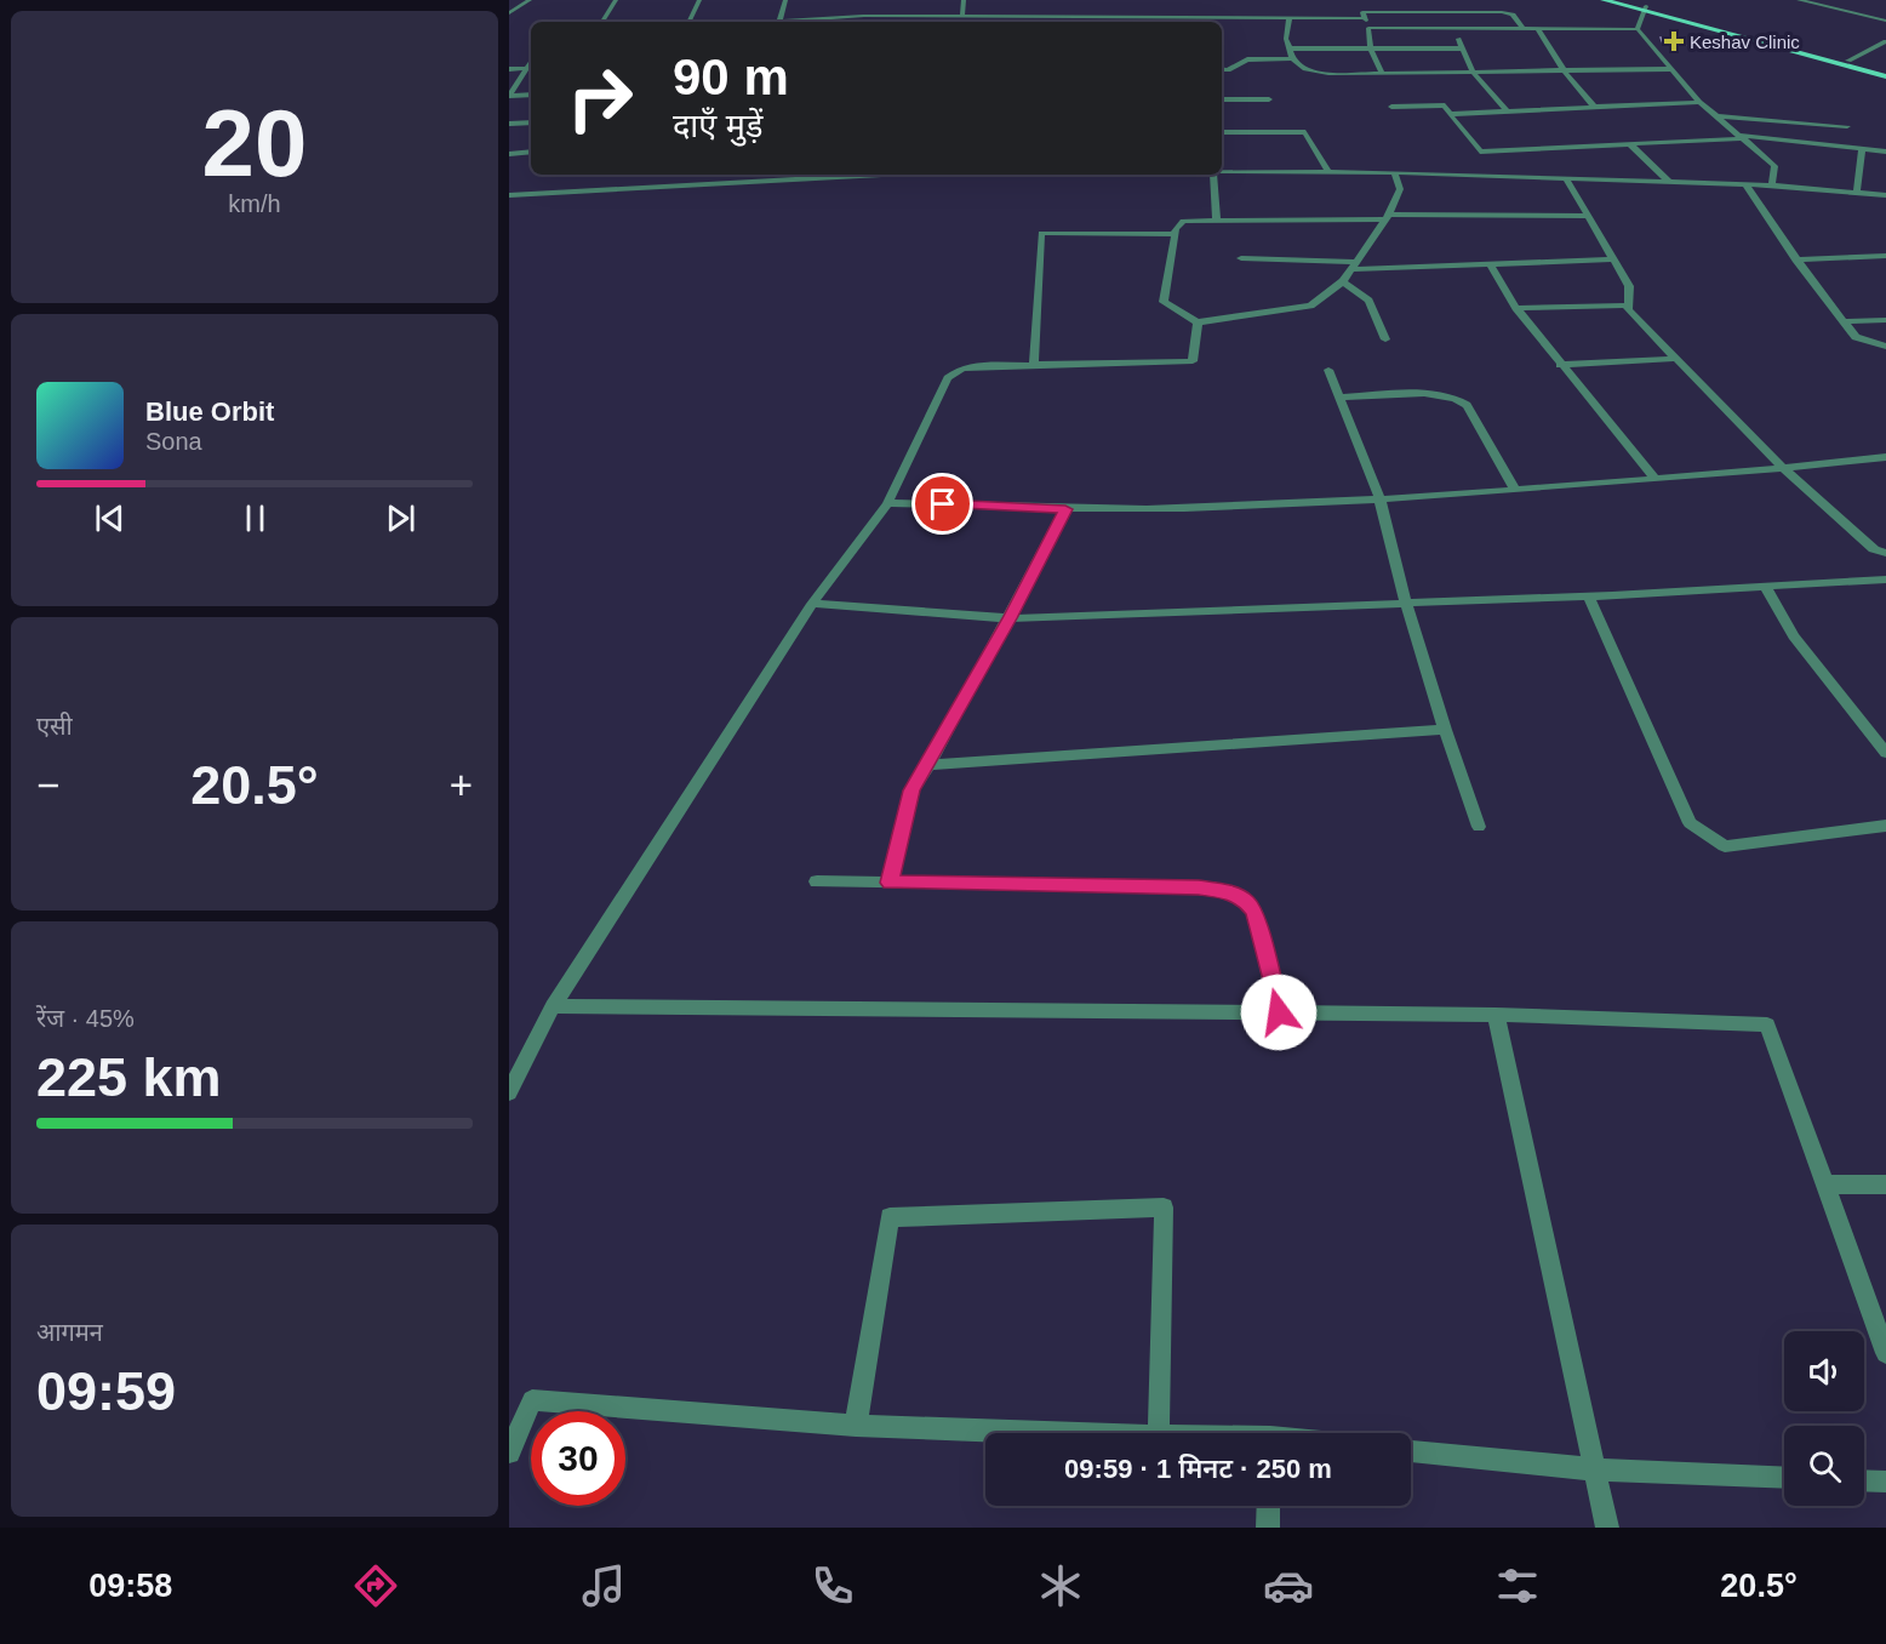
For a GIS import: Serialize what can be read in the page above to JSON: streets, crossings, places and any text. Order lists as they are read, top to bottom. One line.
{"places":{"health":["Keshav Clinic"]},"page":{"tile":[["20","km/h"],"एसी",["रेंज · 45%","225 km"],["आगमन","09:59"]],"turn":["90 m","दाएँ मुड़ें"],"song":["Blue Orbit","Sona"],"heat":["−","20.5°","+"],"limit":"30","trip":"09:59 · 1 मिनट · 250 m","tabs":["09:58","20.5°"]}}
